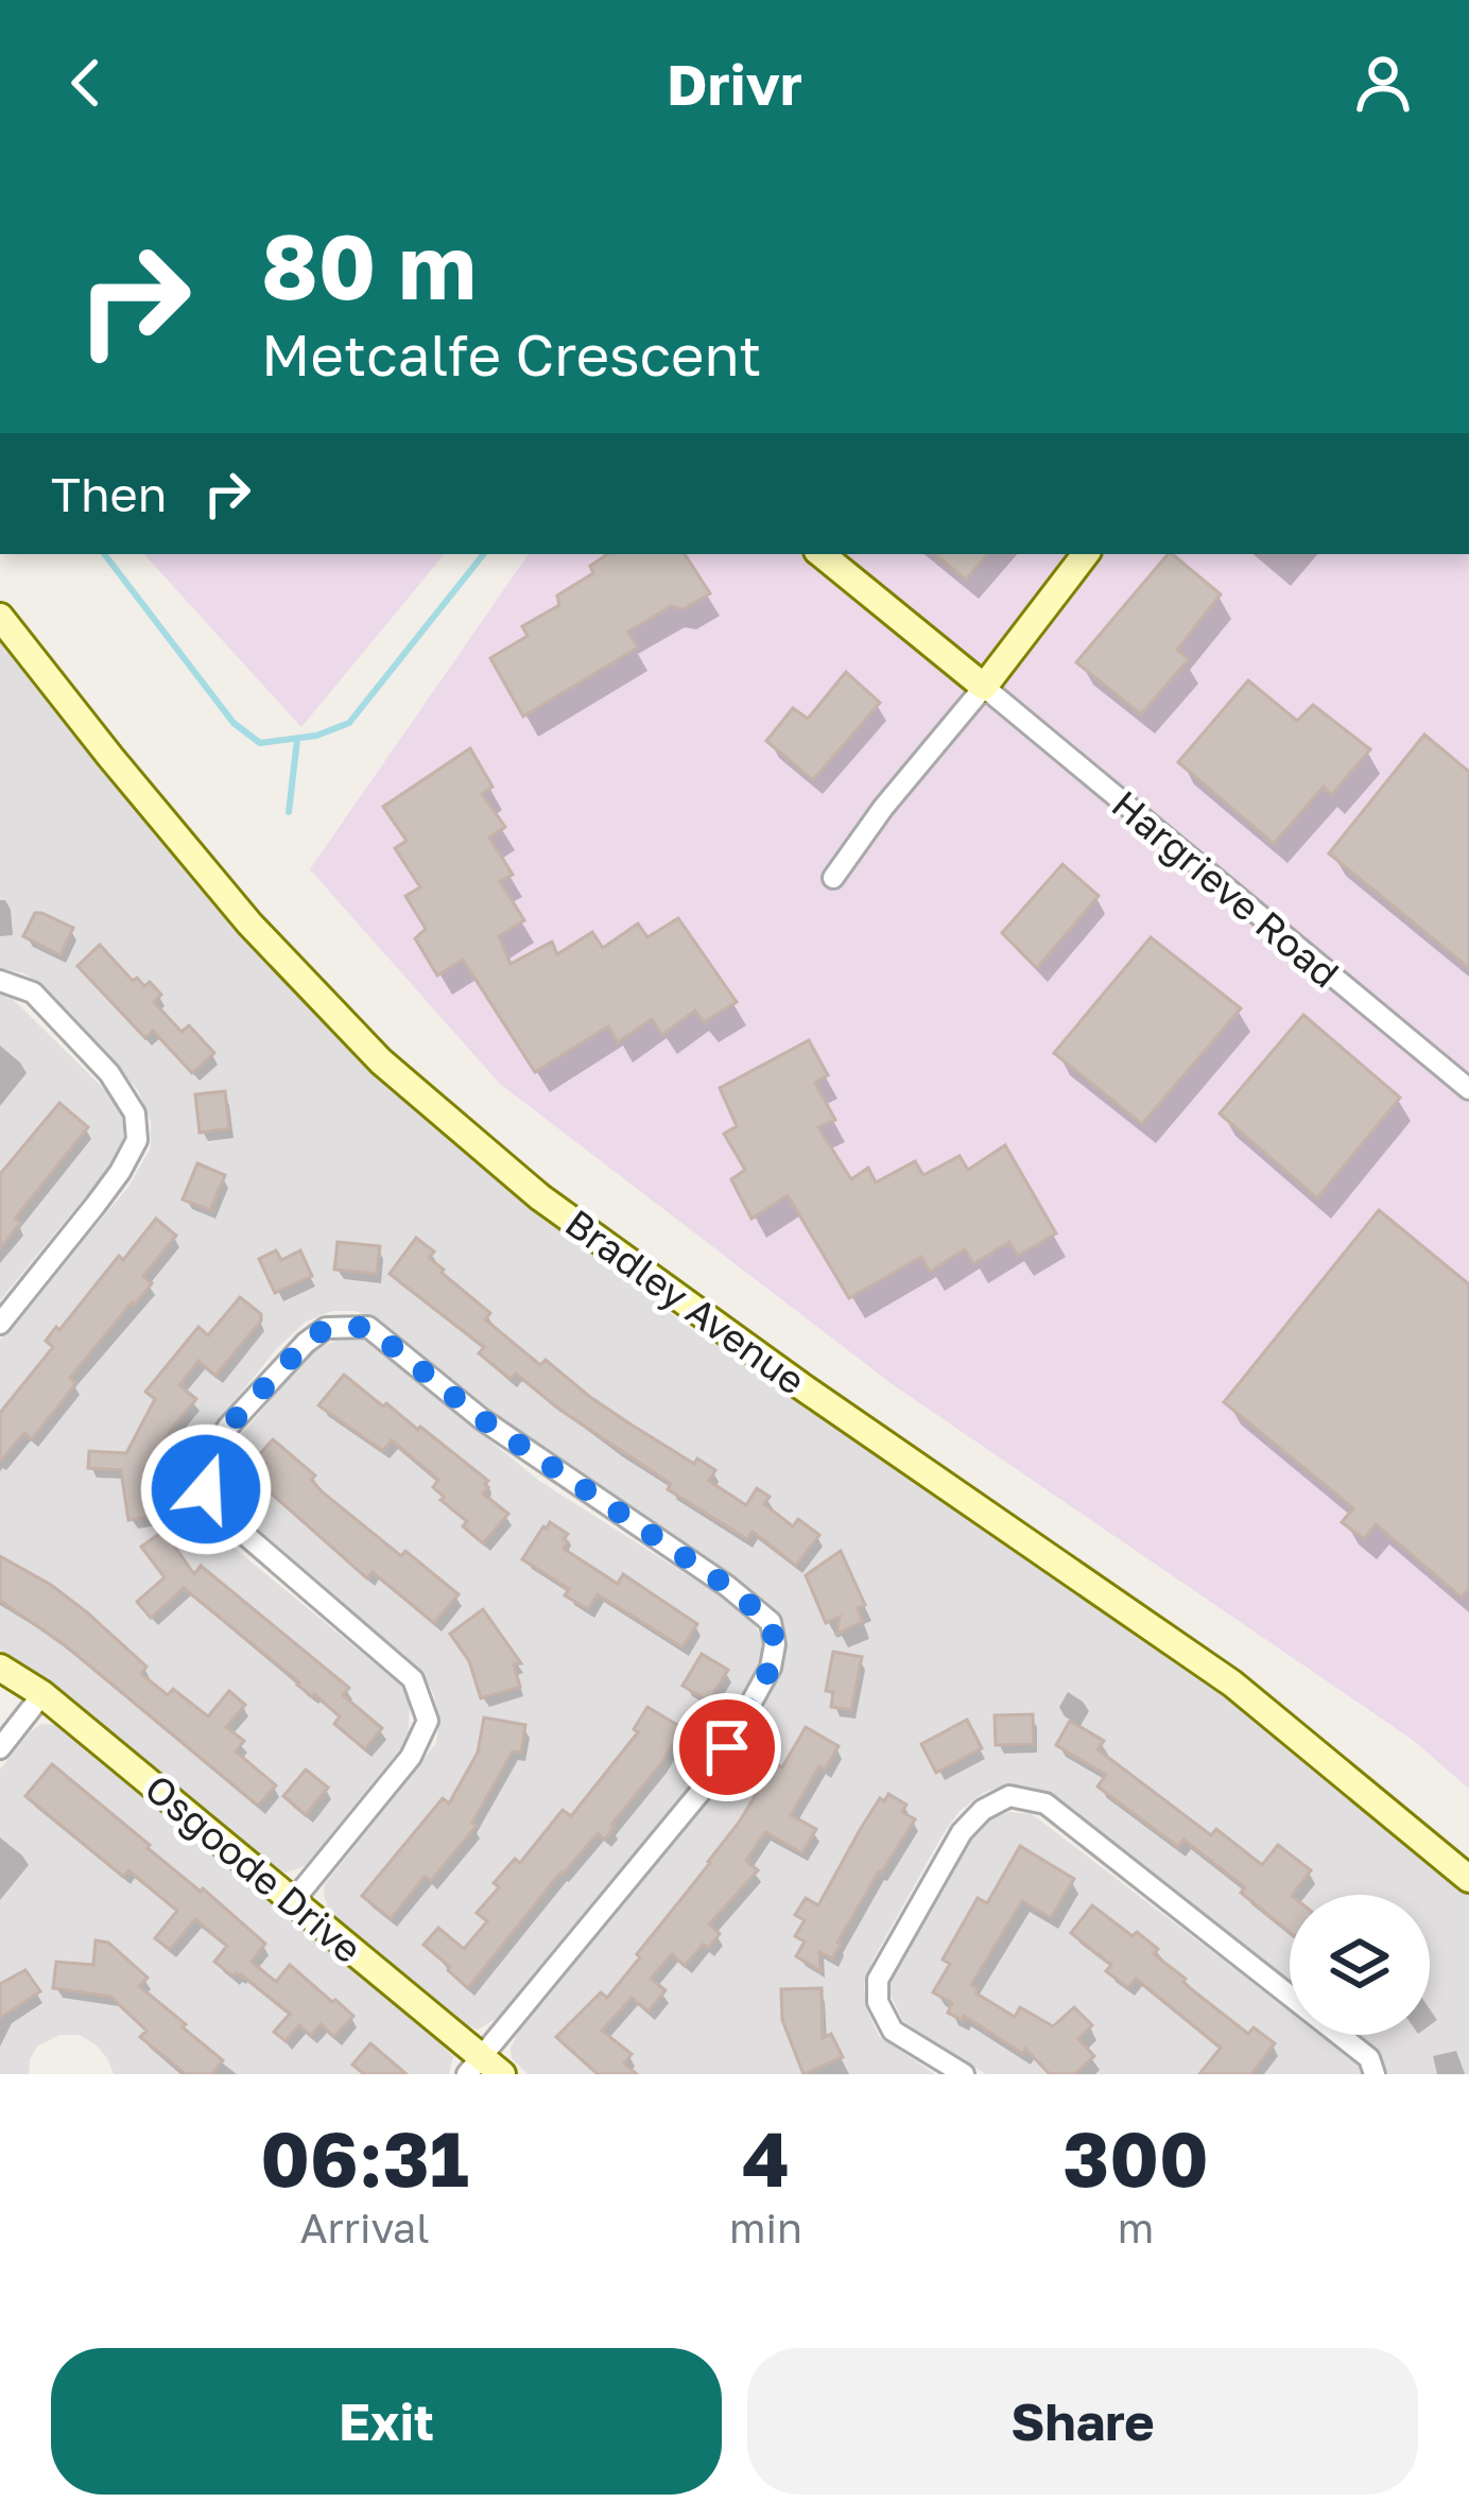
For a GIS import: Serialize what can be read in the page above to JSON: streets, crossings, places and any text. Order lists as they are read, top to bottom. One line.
{"streets":{"main road":["Bradley Avenue","Osgoode Drive"],"street":["Hargrieve Road"]},"page":{"header":"Drivr","turn":["80 m","Metcalfe Crescent"],"then":"Then","eta":["06:31","Arrival","4","min","300","m"],"buttons":["Exit","Share"]}}
